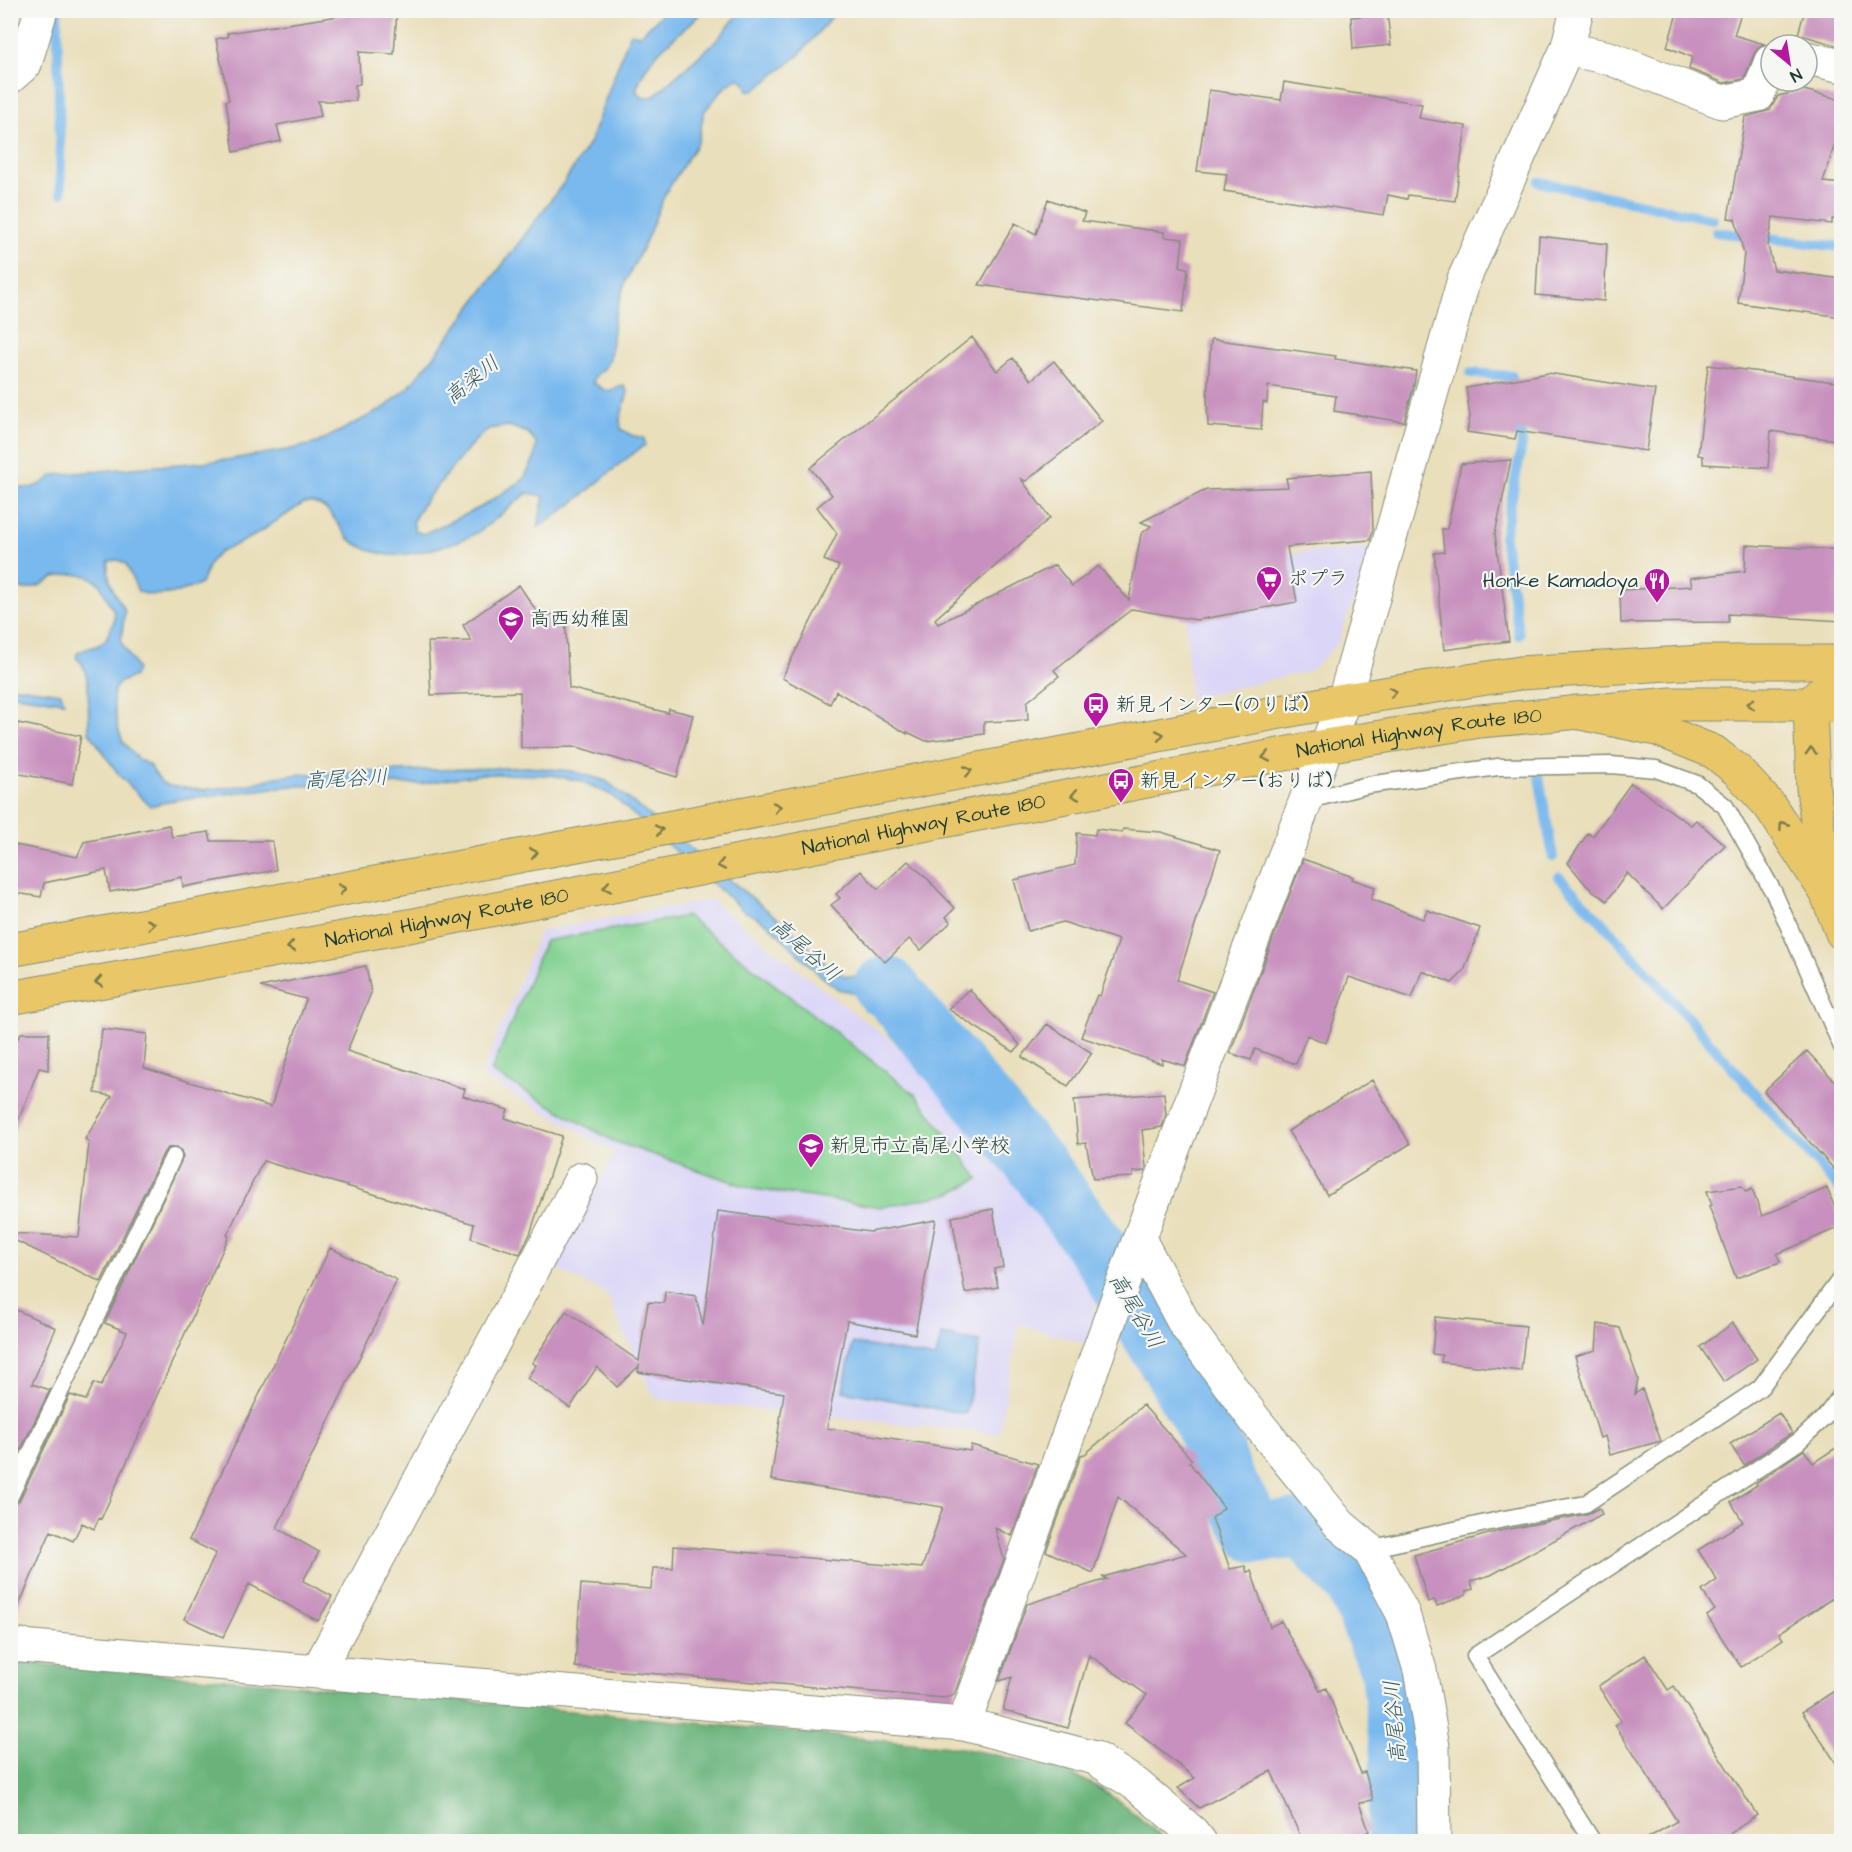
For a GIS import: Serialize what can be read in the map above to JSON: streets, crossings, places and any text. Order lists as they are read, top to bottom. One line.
{"streets":{"highway":["National Highway Route 180"]},"water":["高梁川","高尾谷川"],"places":{"supermarket":["ポプラ"],"restaurant":["Honke Kamadoya"],"school or university":["高西幼稚園","新見市立高尾小学校"],"bus stop":["新見インター(のりば)","新見インター(おりば)"]},"north":"bottom right"}
